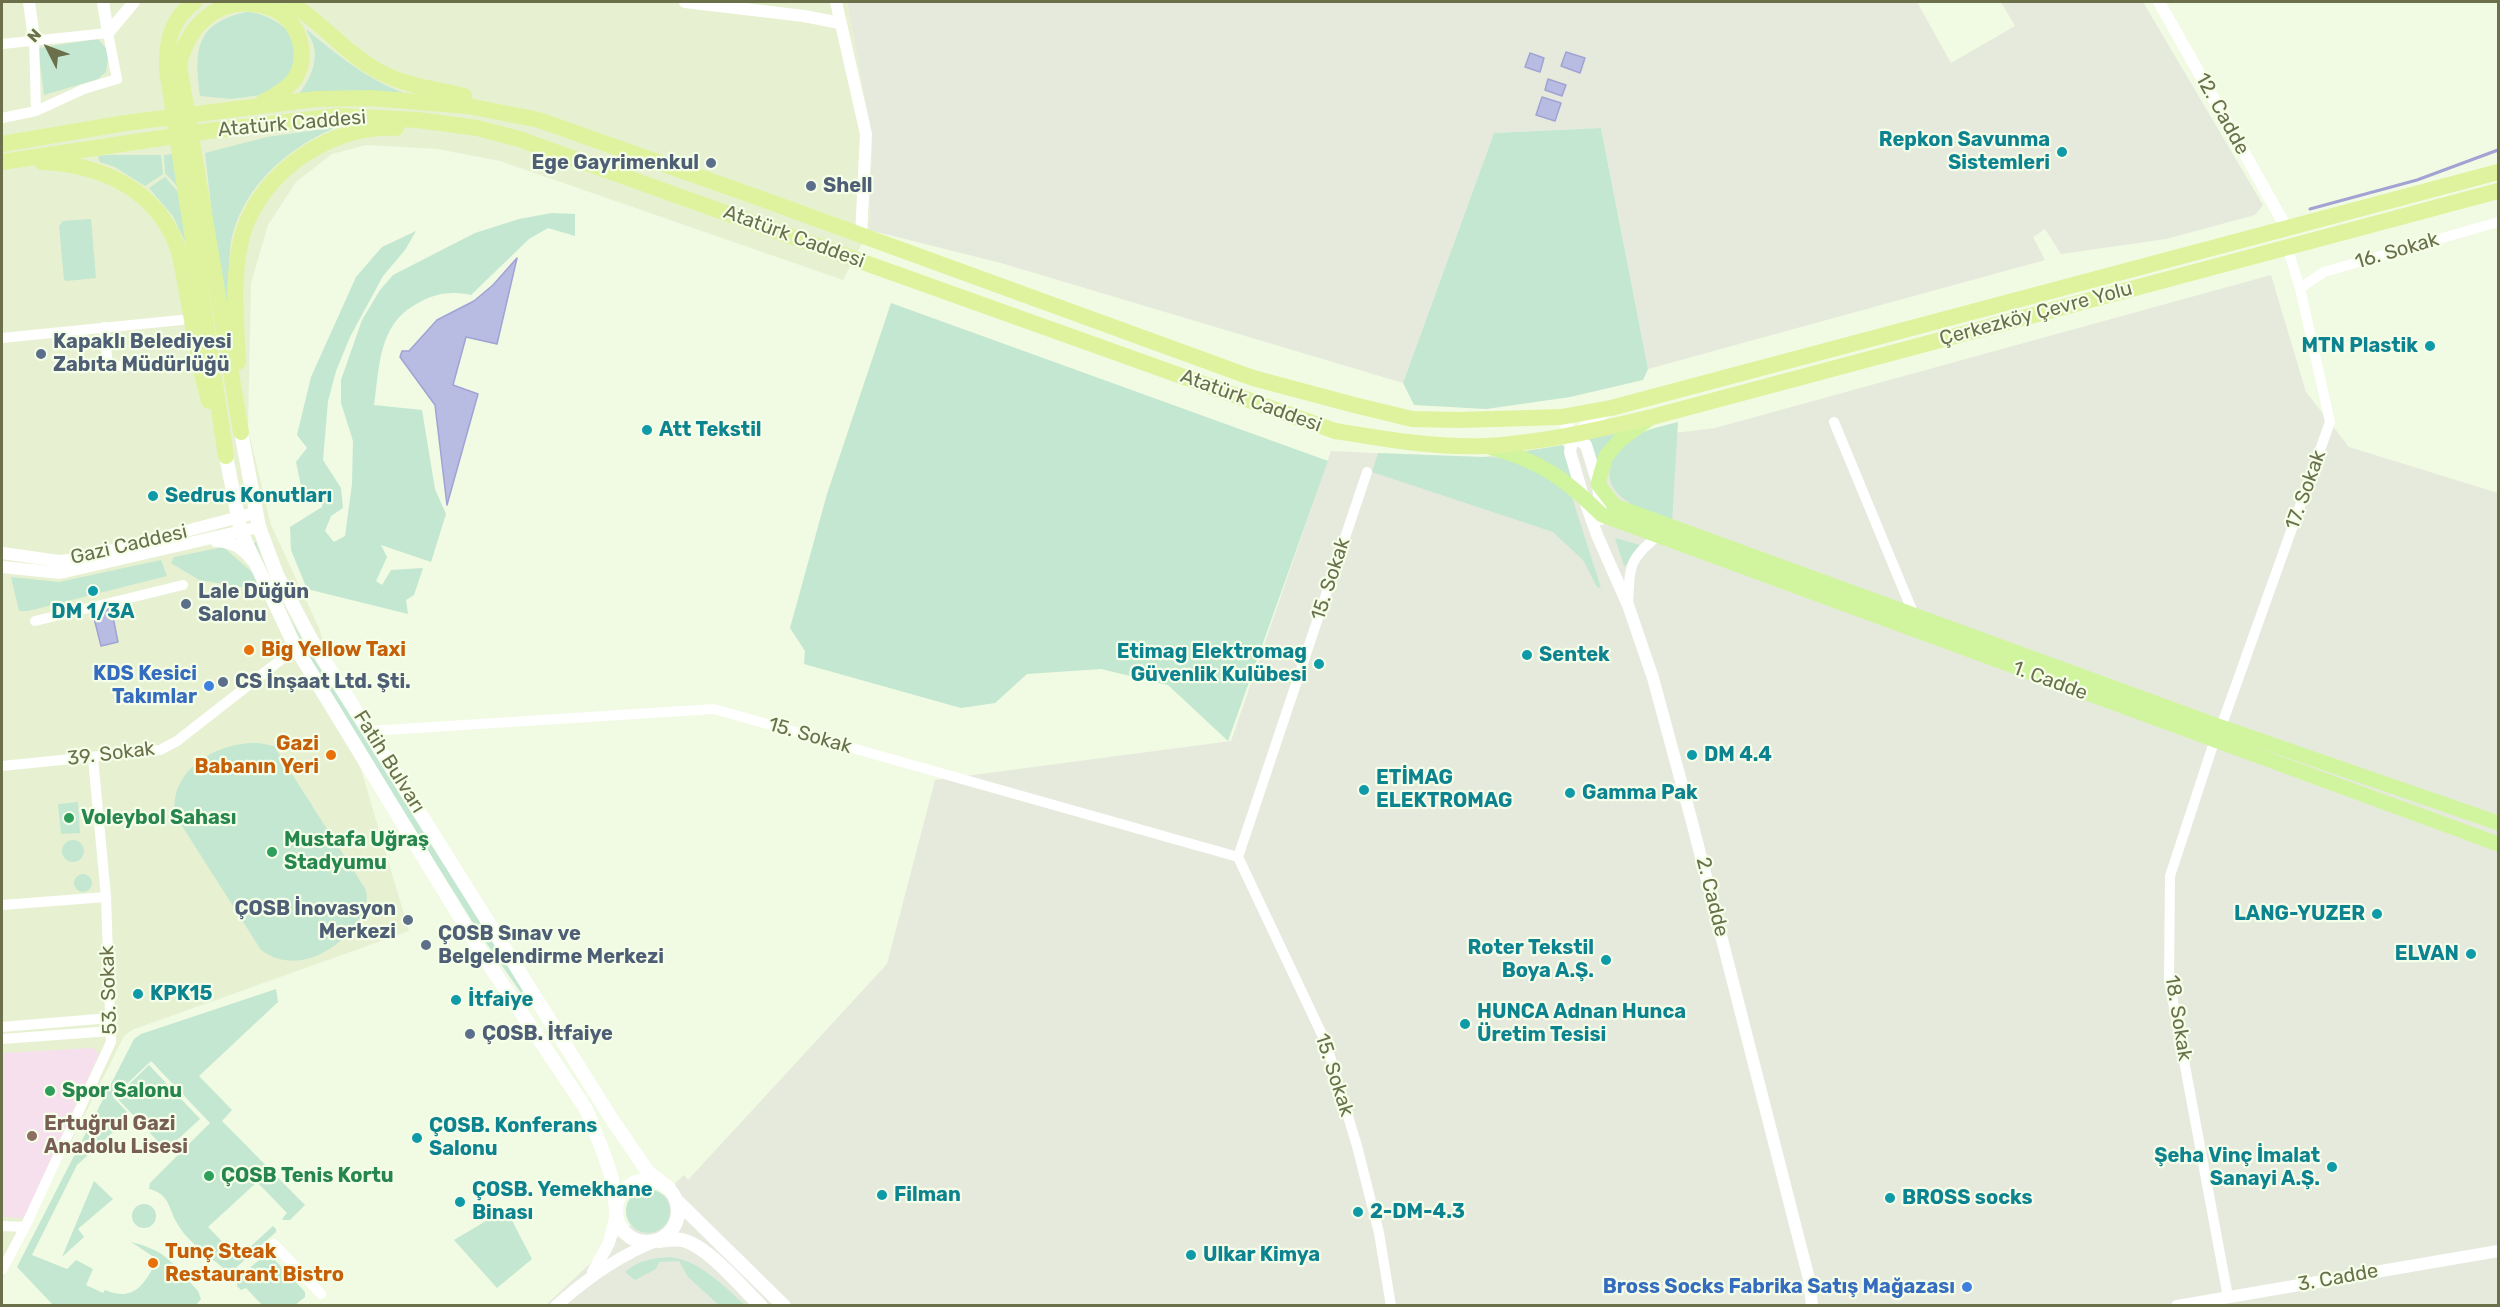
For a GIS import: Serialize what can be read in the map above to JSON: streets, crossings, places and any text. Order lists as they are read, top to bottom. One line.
{"streets":{"highway":["Atatürk Caddesi","Çerkezköy Çevre Yolu"],"main road":["1. Cadde","Fatih Bulvarı"],"street":["12. Cadde","16. Sokak","17. Sokak","Gazi Caddesi","15. Sokak","39. Sokak","2. Cadde","53. Sokak","18. Sokak","3. Cadde"]},"crossings":[["Atatürk Caddesi","Çerkezköy Çevre Yolu"],["Atatürk Caddesi","2. Cadde"],["16. Sokak","17. Sokak"],["Çerkezköy Çevre Yolu","17. Sokak"],["Çerkezköy Çevre Yolu","2. Cadde"],["17. Sokak","1. Cadde"],["Gazi Caddesi","Fatih Bulvarı"],["15. Sokak","Fatih Bulvarı"],["1. Cadde","18. Sokak"],["39. Sokak","Fatih Bulvarı"],["39. Sokak","53. Sokak"],["18. Sokak","3. Cadde"]],"places":["Repkon Savunma Sistemleri","Ege Gayrimenkul","Shell","MTN Plastik","Kapaklı Belediyesi Zabıta Müdürlüğü","Att Tekstil","Sedrus Konutları","DM 1/3A","Lale Düğün Salonu","Big Yellow Taxi","Sentek","Etimag Elektromag Güvenlik Kulübesi","CS İnşaat Ltd. Şti.","KDS Kesici Takımlar","Gazi Babanın Yeri","DM 4.4","ETİMAG ELEKTROMAG","Gamma Pak","Voleybol Sahası","Mustafa Uğraş Stadyumu","LANG-YUZER","ÇOSB İnovasyon Merkezi","ÇOSB Sınav ve Belgelendirme Merkezi","ELVAN","Roter Tekstil Boya A.Ş.","KPK15","İtfaiye","HUNCA Adnan Hunca Üretim Tesisi","ÇOSB. İtfaiye","Spor Salonu","Ertuğrul Gazi Anadolu Lisesi","ÇOSB. Konferans Salonu","Şeha Vinç İmalat Sanayi A.Ş.","ÇOSB Tenis Kortu","Filman","BROSS socks","ÇOSB. Yemekhane Binası","2-DM-4.3","Ulkar Kimya","Tunç Steak Restaurant Bistro","Bross Socks Fabrika Satış Mağazası"],"north":"top left"}
